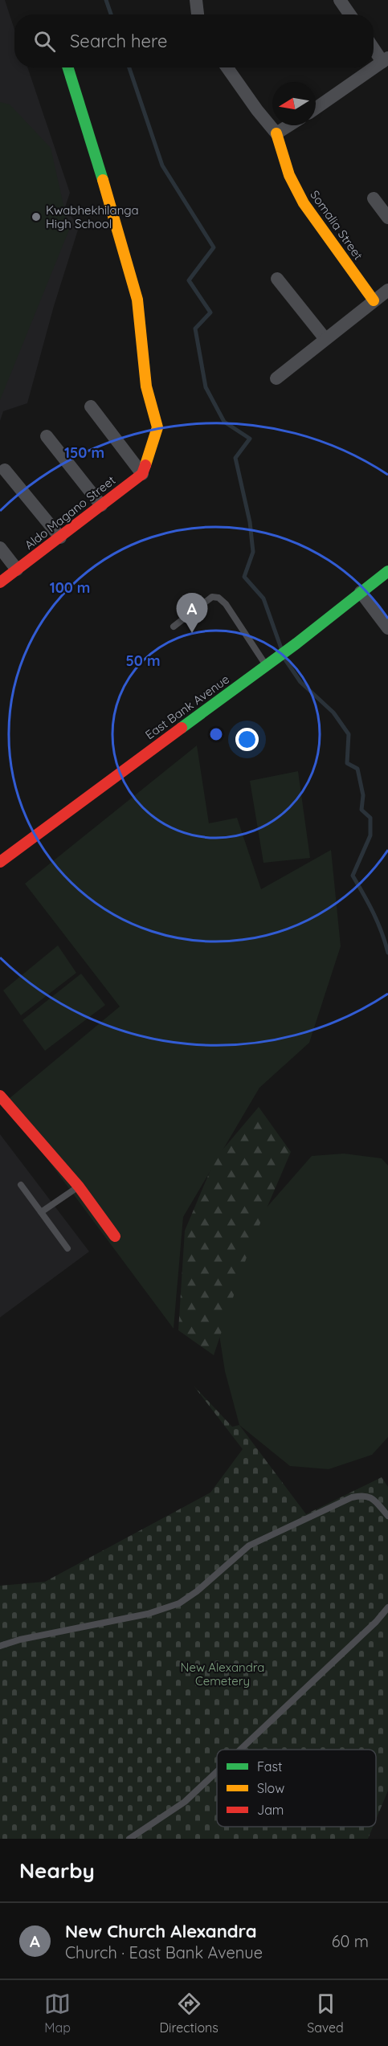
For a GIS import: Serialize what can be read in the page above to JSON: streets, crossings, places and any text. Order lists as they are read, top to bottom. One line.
{"streets":{"street":["Somalia Street","Aldo Magano Street","East Bank Avenue"]},"parks":["New Alexandra Cemetery"],"places":["Kwabhekhilanga High School"],"legend":["Fast","Slow","Jam"],"north":"left","page":{"search":"Search here","pins":"A","heading":"Nearby","list":[{"mark":"A","name":"New Church Alexandra","note":"Church · East Bank Avenue","value":"60 m"}],"nav":["Map","Directions","Saved"]},"rings":["150 m","100 m","50 m"]}
